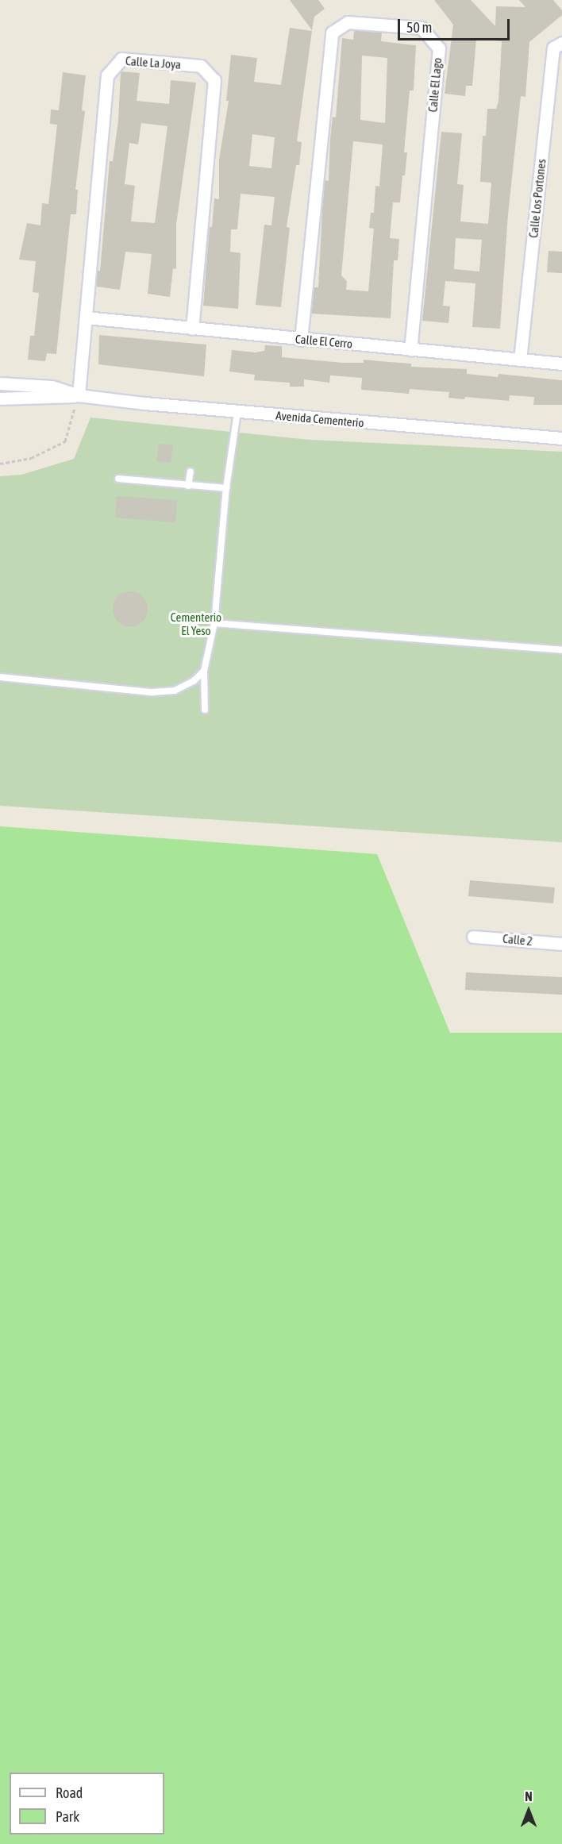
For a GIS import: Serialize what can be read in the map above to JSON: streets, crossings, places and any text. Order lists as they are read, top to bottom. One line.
{"streets":{"street":["Calle La Joya","Calle El Lago","Calle Los Portones","Calle El Cerro","Avenida Cementerio","Calle 2"]},"crossings":[["Calle La Joya","Calle El Cerro"],["Calle La Joya","Avenida Cementerio"],["Calle El Lago","Calle El Cerro"],["Calle Los Portones","Calle El Cerro"]],"parks":["Cementerio El Yeso"],"legend":["Road","Park"],"scale_bar":"50 m","north":"top"}
